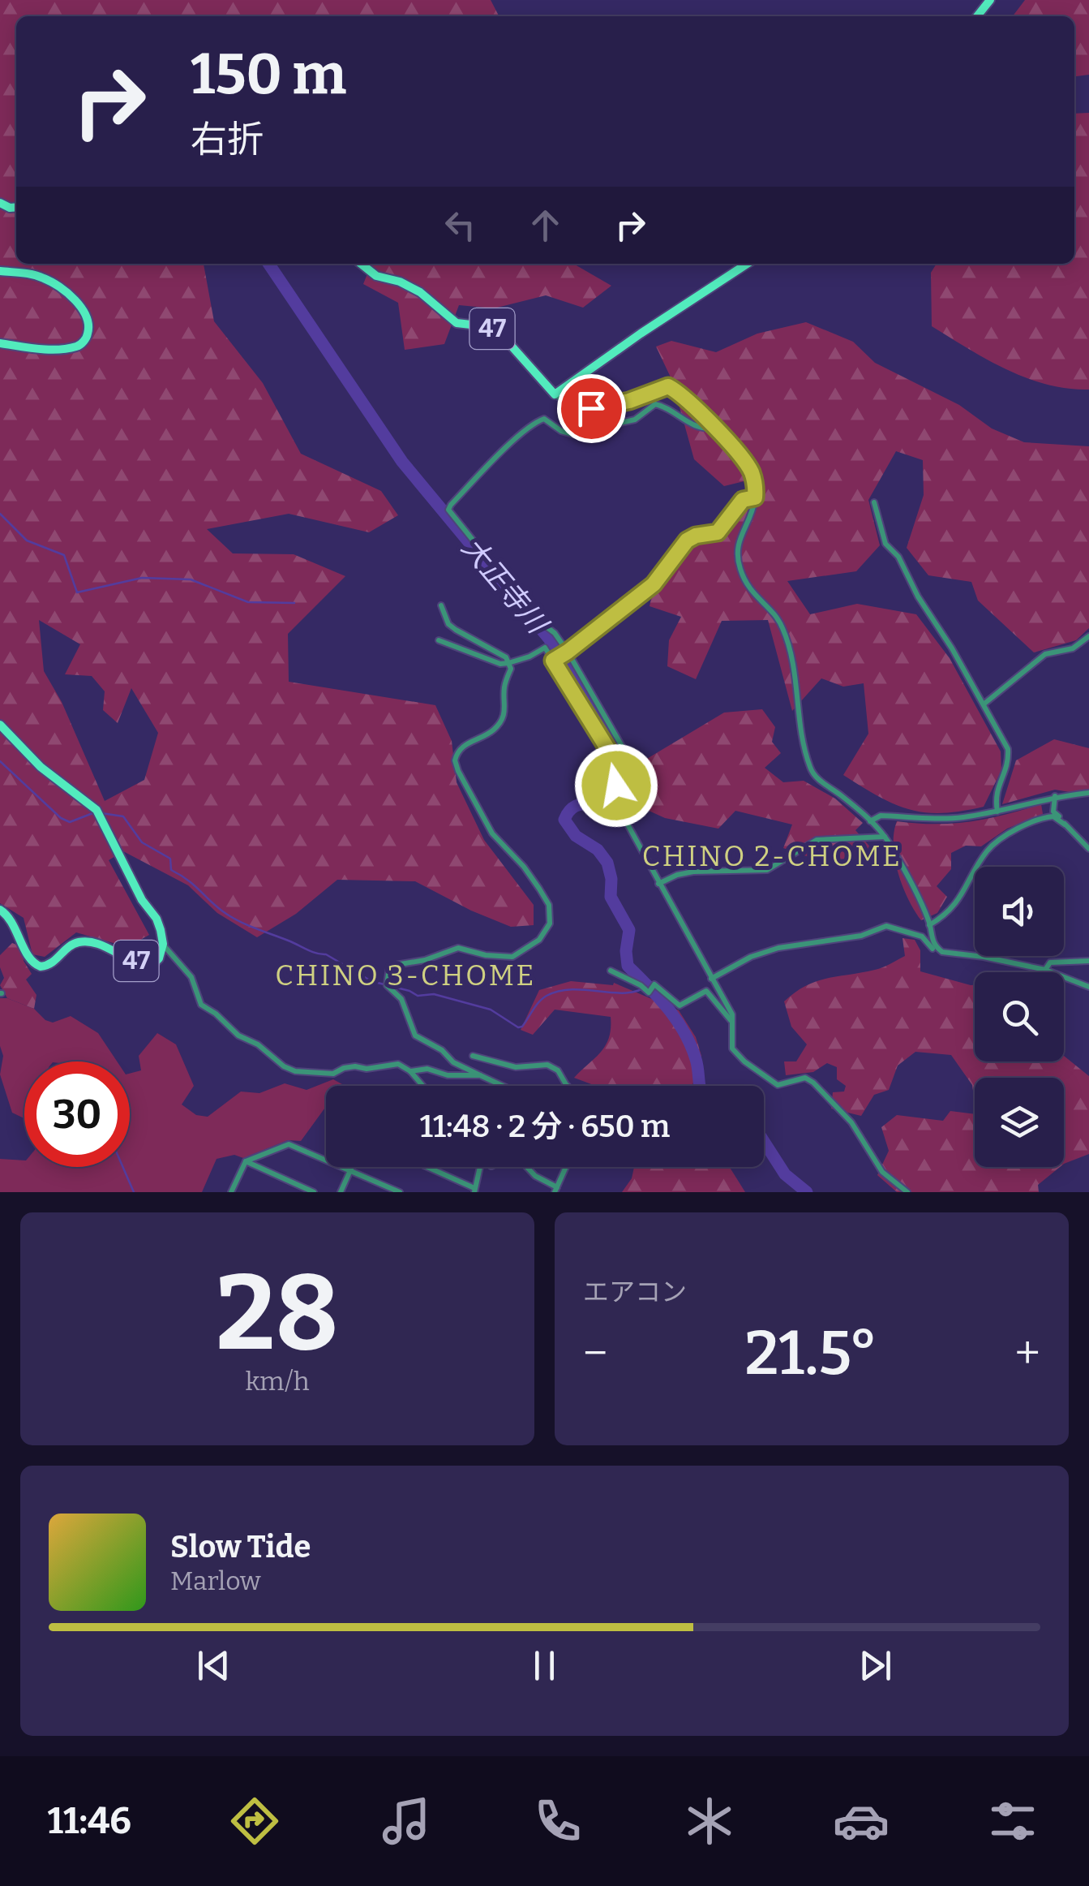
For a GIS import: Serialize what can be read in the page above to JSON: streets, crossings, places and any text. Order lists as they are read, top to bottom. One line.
{"streets":{"main road":["47"]},"districts":["CHINO 2-CHOME","CHINO 3-CHOME"],"water":["大正寺川"],"page":{"turn":["150 m","右折"],"limit":"30","trip":"11:48 · 2 分 · 650 m","tile":[["28","km/h"],"エアコン"],"heat":["−","21.5°","+"],"song":["Slow Tide","Marlow"],"tabs":"11:46"}}
